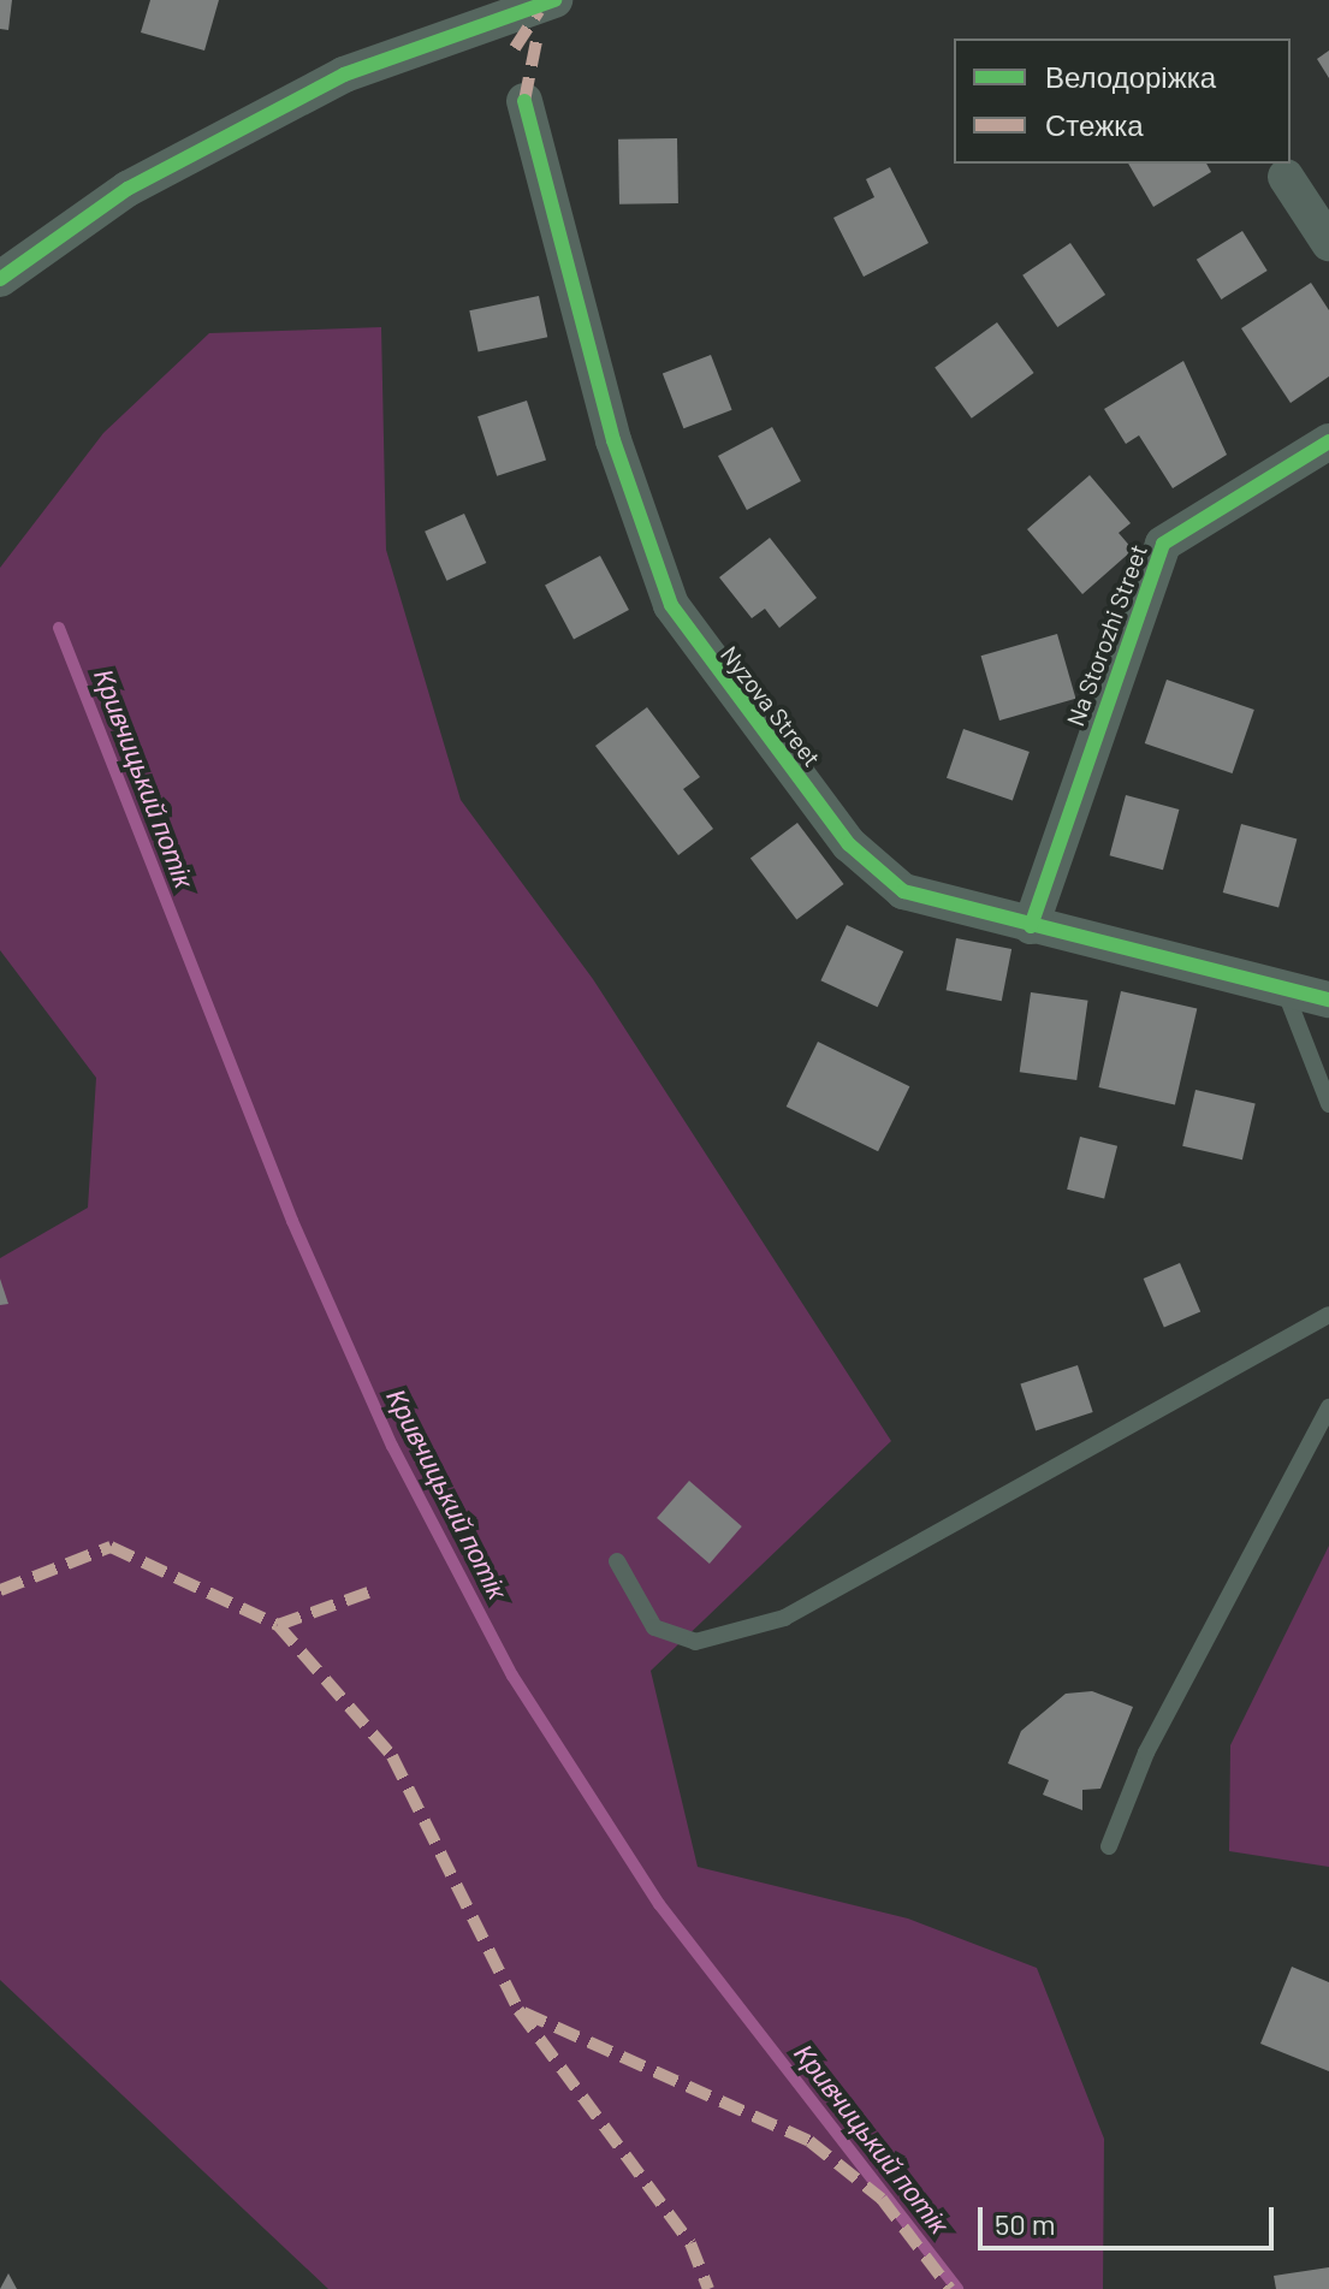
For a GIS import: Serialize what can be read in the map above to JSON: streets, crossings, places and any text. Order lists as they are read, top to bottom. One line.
{"streets":{"street":["Na Storozhi Street","Nyzova Street"]},"crossings":[["Na Storozhi Street","Nyzova Street"]],"water":["Кривчицький потік"],"legend":["Велодоріжка","Стежка"],"scale_bar":"50 m"}
